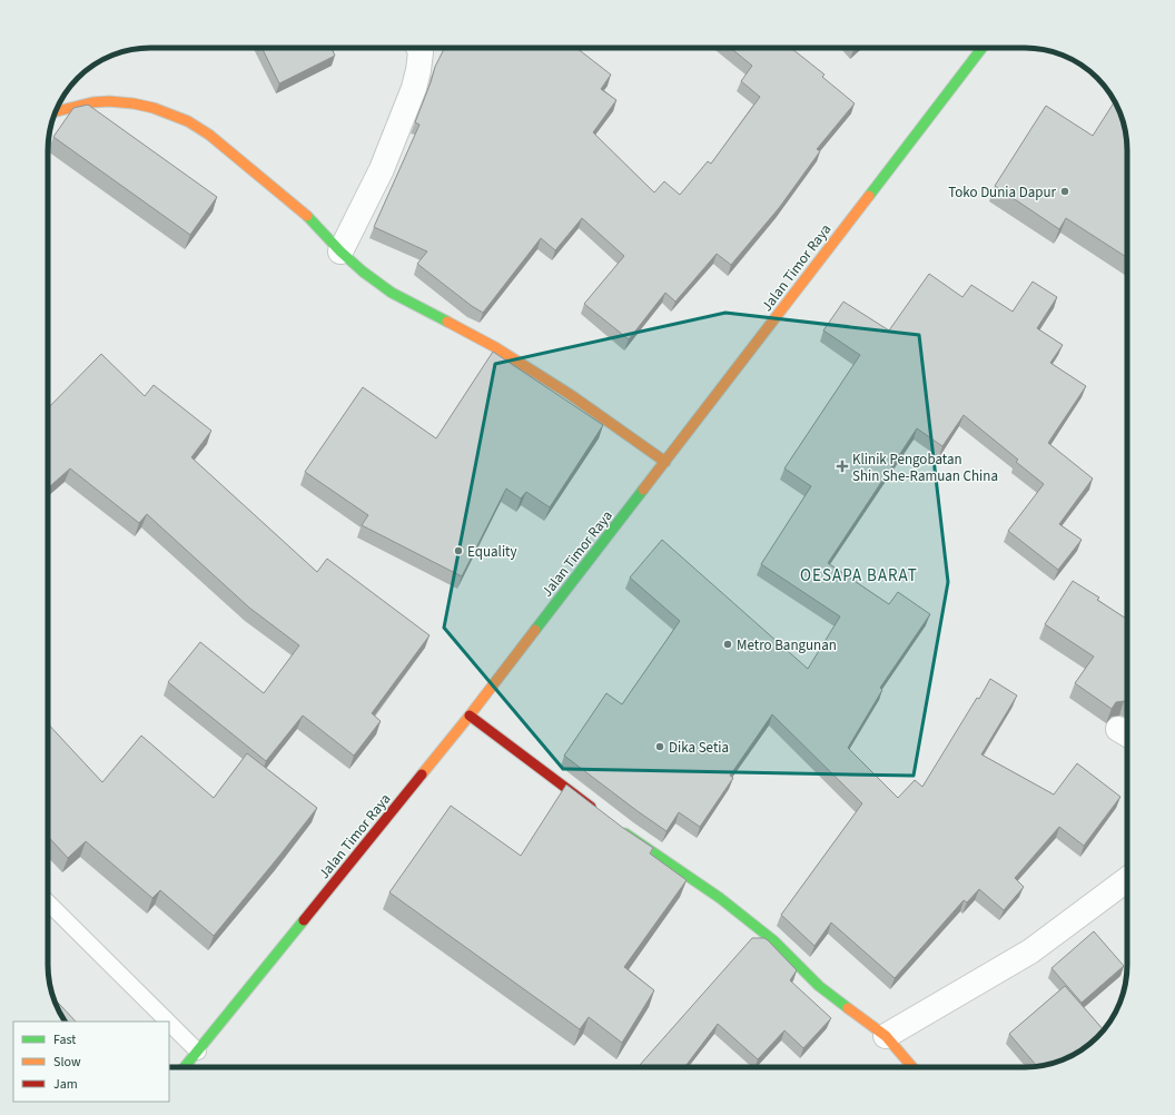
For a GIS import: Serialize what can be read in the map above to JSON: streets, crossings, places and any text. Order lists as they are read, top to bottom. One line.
{"streets":{"main road":["Jalan Timor Raya"]},"districts":["OESAPA BARAT"],"places":{"other":["Toko Dunia Dapur","Equality","Metro Bangunan","Dika Setia"],"health":["Klinik Pengobatan Shin She-Ramuan China"]},"legend":["Fast","Slow","Jam"]}
